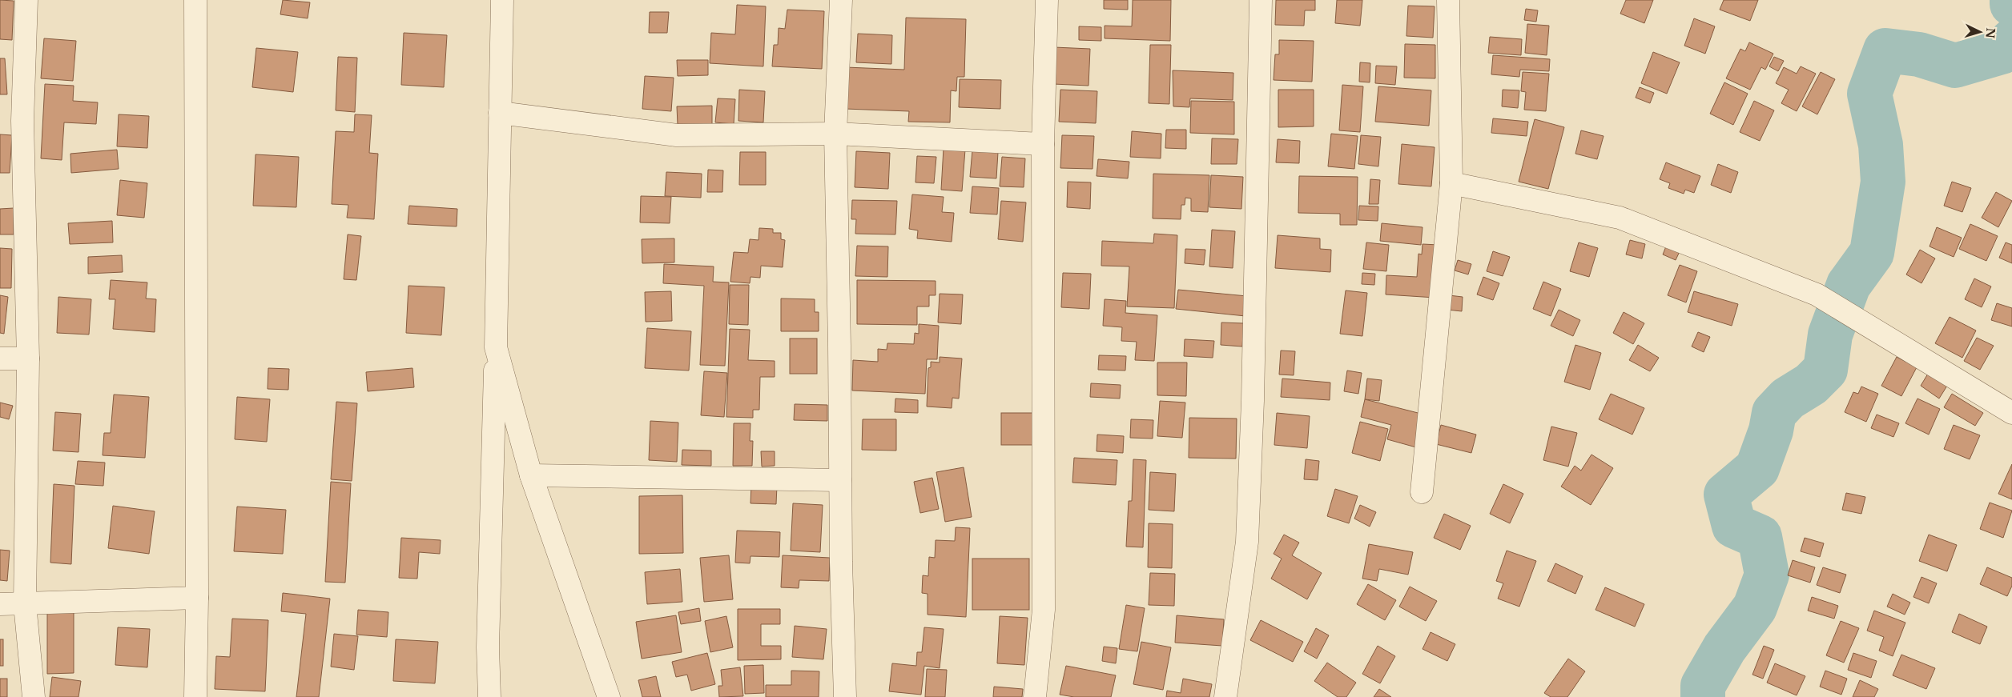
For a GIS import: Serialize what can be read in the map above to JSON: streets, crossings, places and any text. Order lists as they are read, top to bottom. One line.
{"north":"right"}
